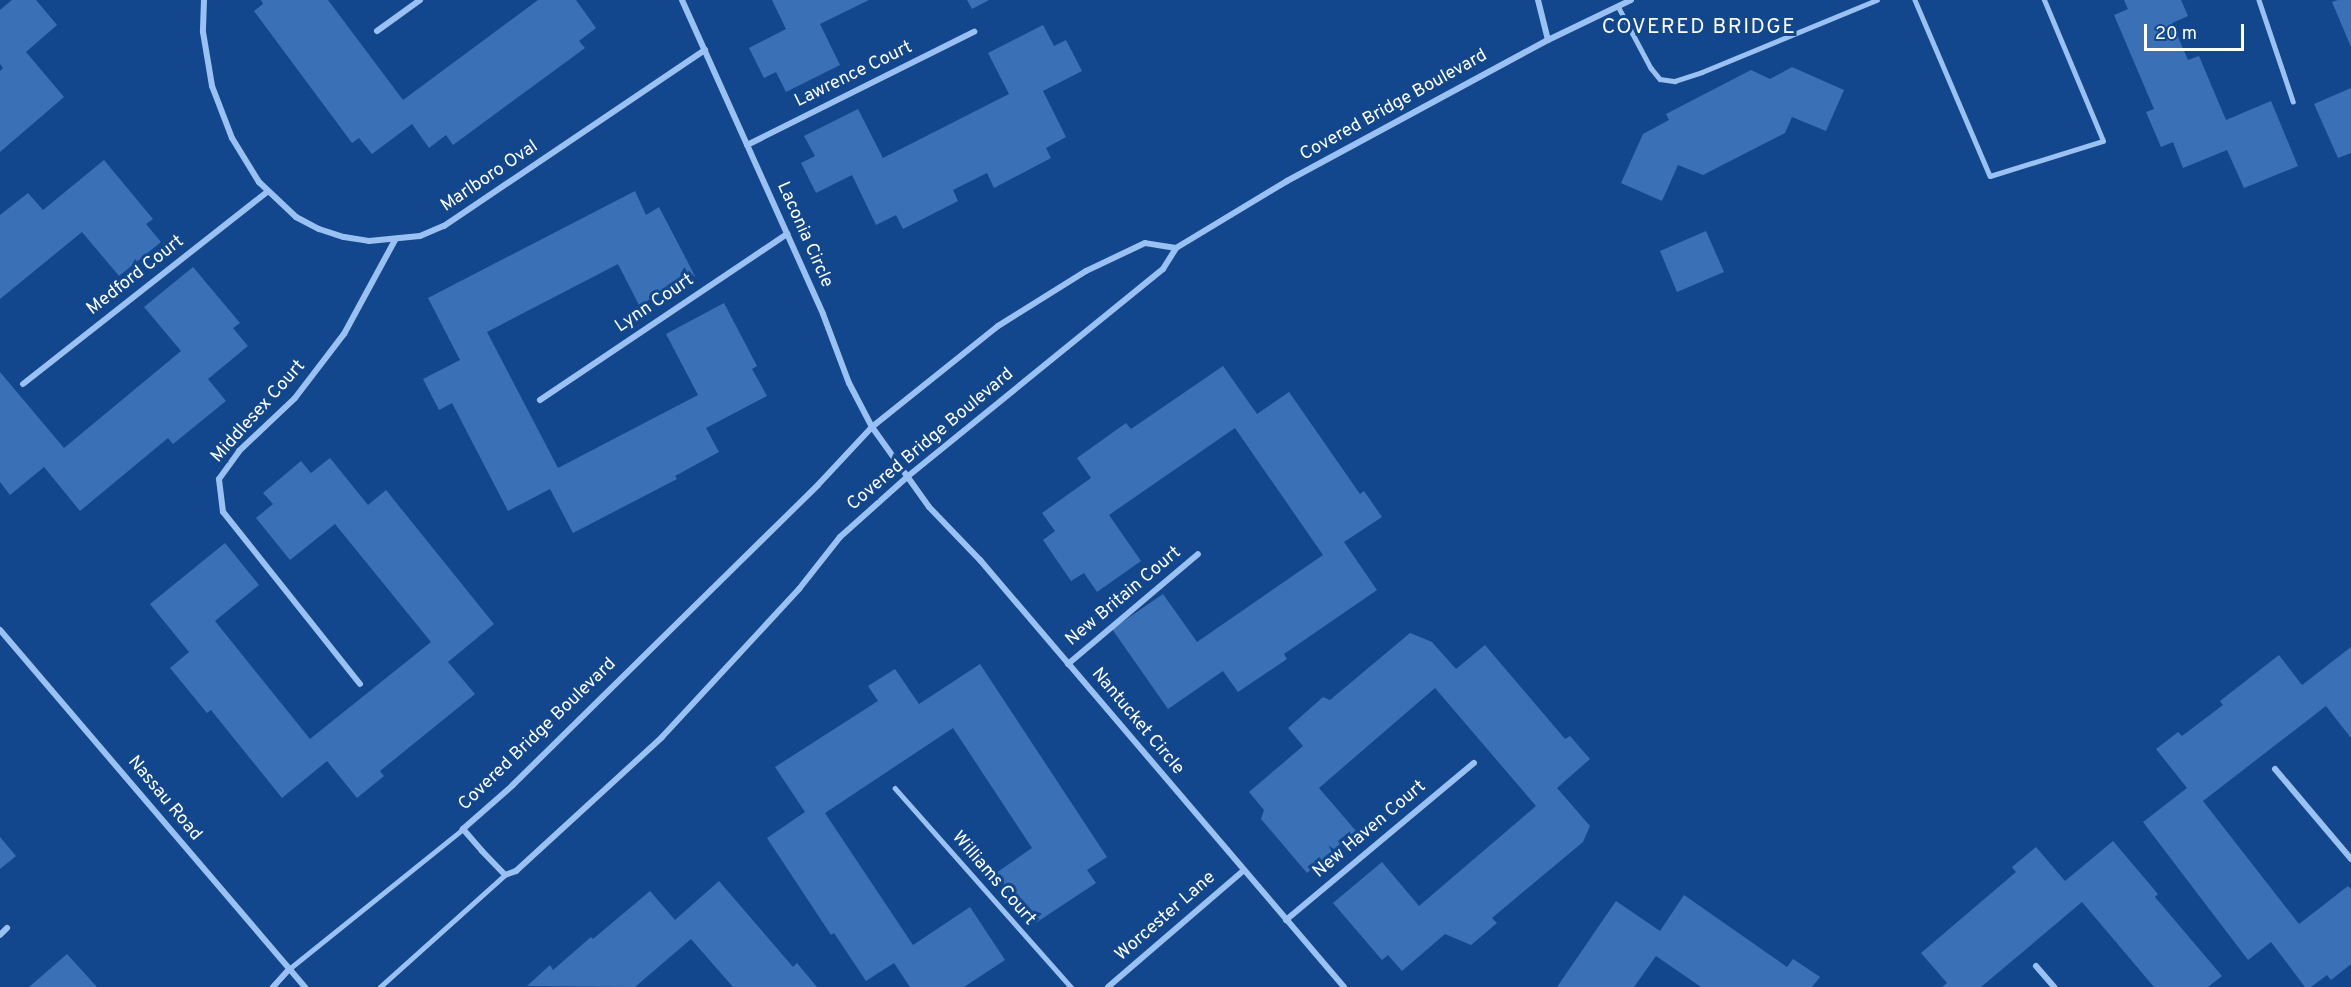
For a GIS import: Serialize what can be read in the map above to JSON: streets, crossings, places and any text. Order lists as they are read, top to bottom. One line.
{"streets":{"street":["Lawrence Court","Covered Bridge Boulevard","Marlboro Oval","Laconia Circle","Medford Court","Lynn Court","Middlesex Court","New Britain Court","Nantucket Circle","Nassau Road","New Haven Court","Worcester Lane"],"lane":["Williams Court"]},"crossings":[["Lawrence Court","Laconia Circle"],["Covered Bridge Boulevard","Laconia Circle"],["Covered Bridge Boulevard","Nantucket Circle"],["Marlboro Oval","Laconia Circle"],["Marlboro Oval","Medford Court"],["Marlboro Oval","Middlesex Court"],["Laconia Circle","Lynn Court"],["Laconia Circle","Nantucket Circle"],["New Britain Court","Nantucket Circle"],["Nantucket Circle","New Haven Court"],["Nantucket Circle","Worcester Lane"]],"districts":["COVERED BRIDGE"],"scale_bar":"20 m"}
